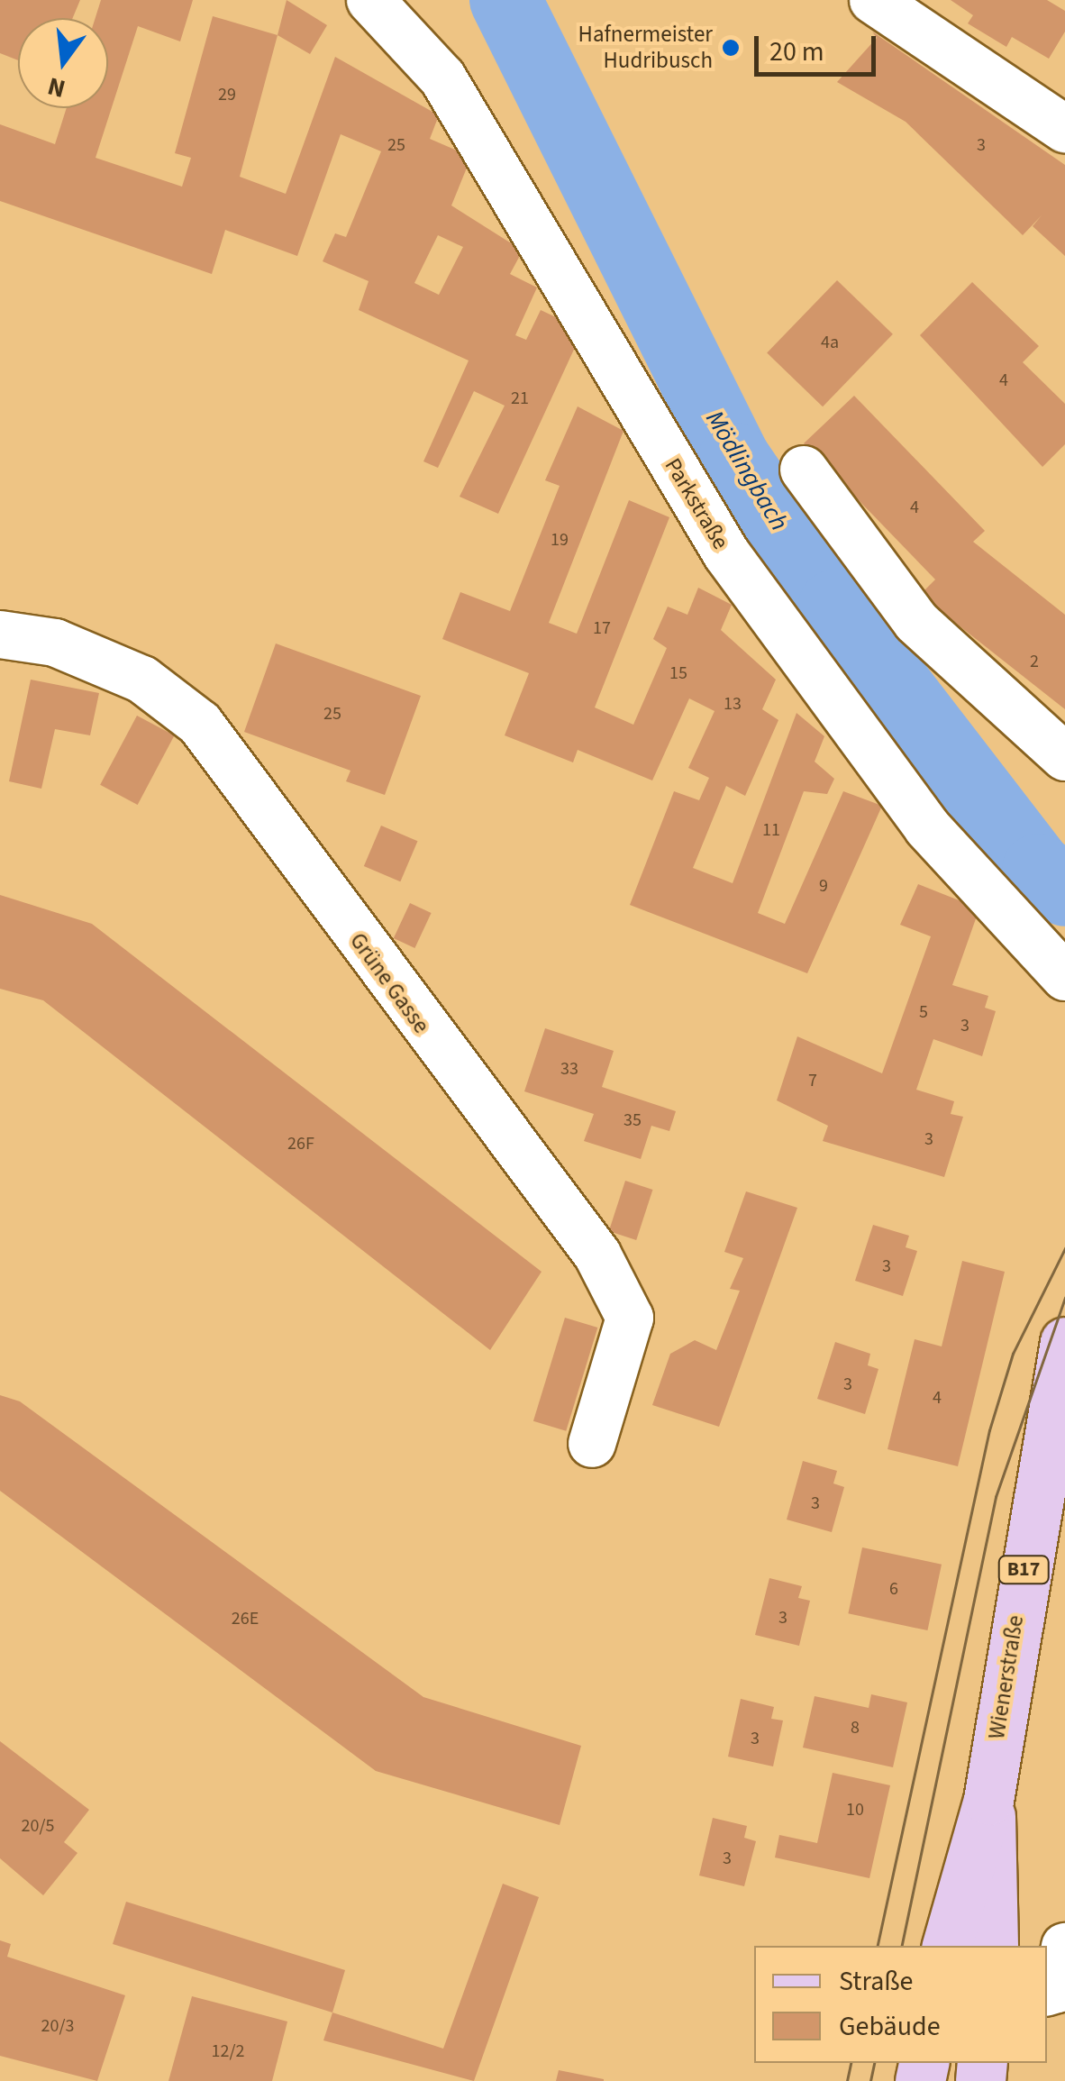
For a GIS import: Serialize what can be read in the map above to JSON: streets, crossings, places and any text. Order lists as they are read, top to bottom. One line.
{"streets":{"main road":["B17","Wienerstraße"],"street":["Parkstraße","Grüne Gasse"]},"water":["Mödlingbach"],"places":["Hafnermeister Hudribusch"],"house_numbers":["29","25","3","4a","4","21","4","19","17","2","15","13","25","11","9","5","3","33","7","35","3","26F","3","3","4","3","6","3","26E","8","3","10","20/5","3","20/3","12/2"],"legend":["Straße","Gebäude"],"scale_bar":"20 m","north":"bottom"}
